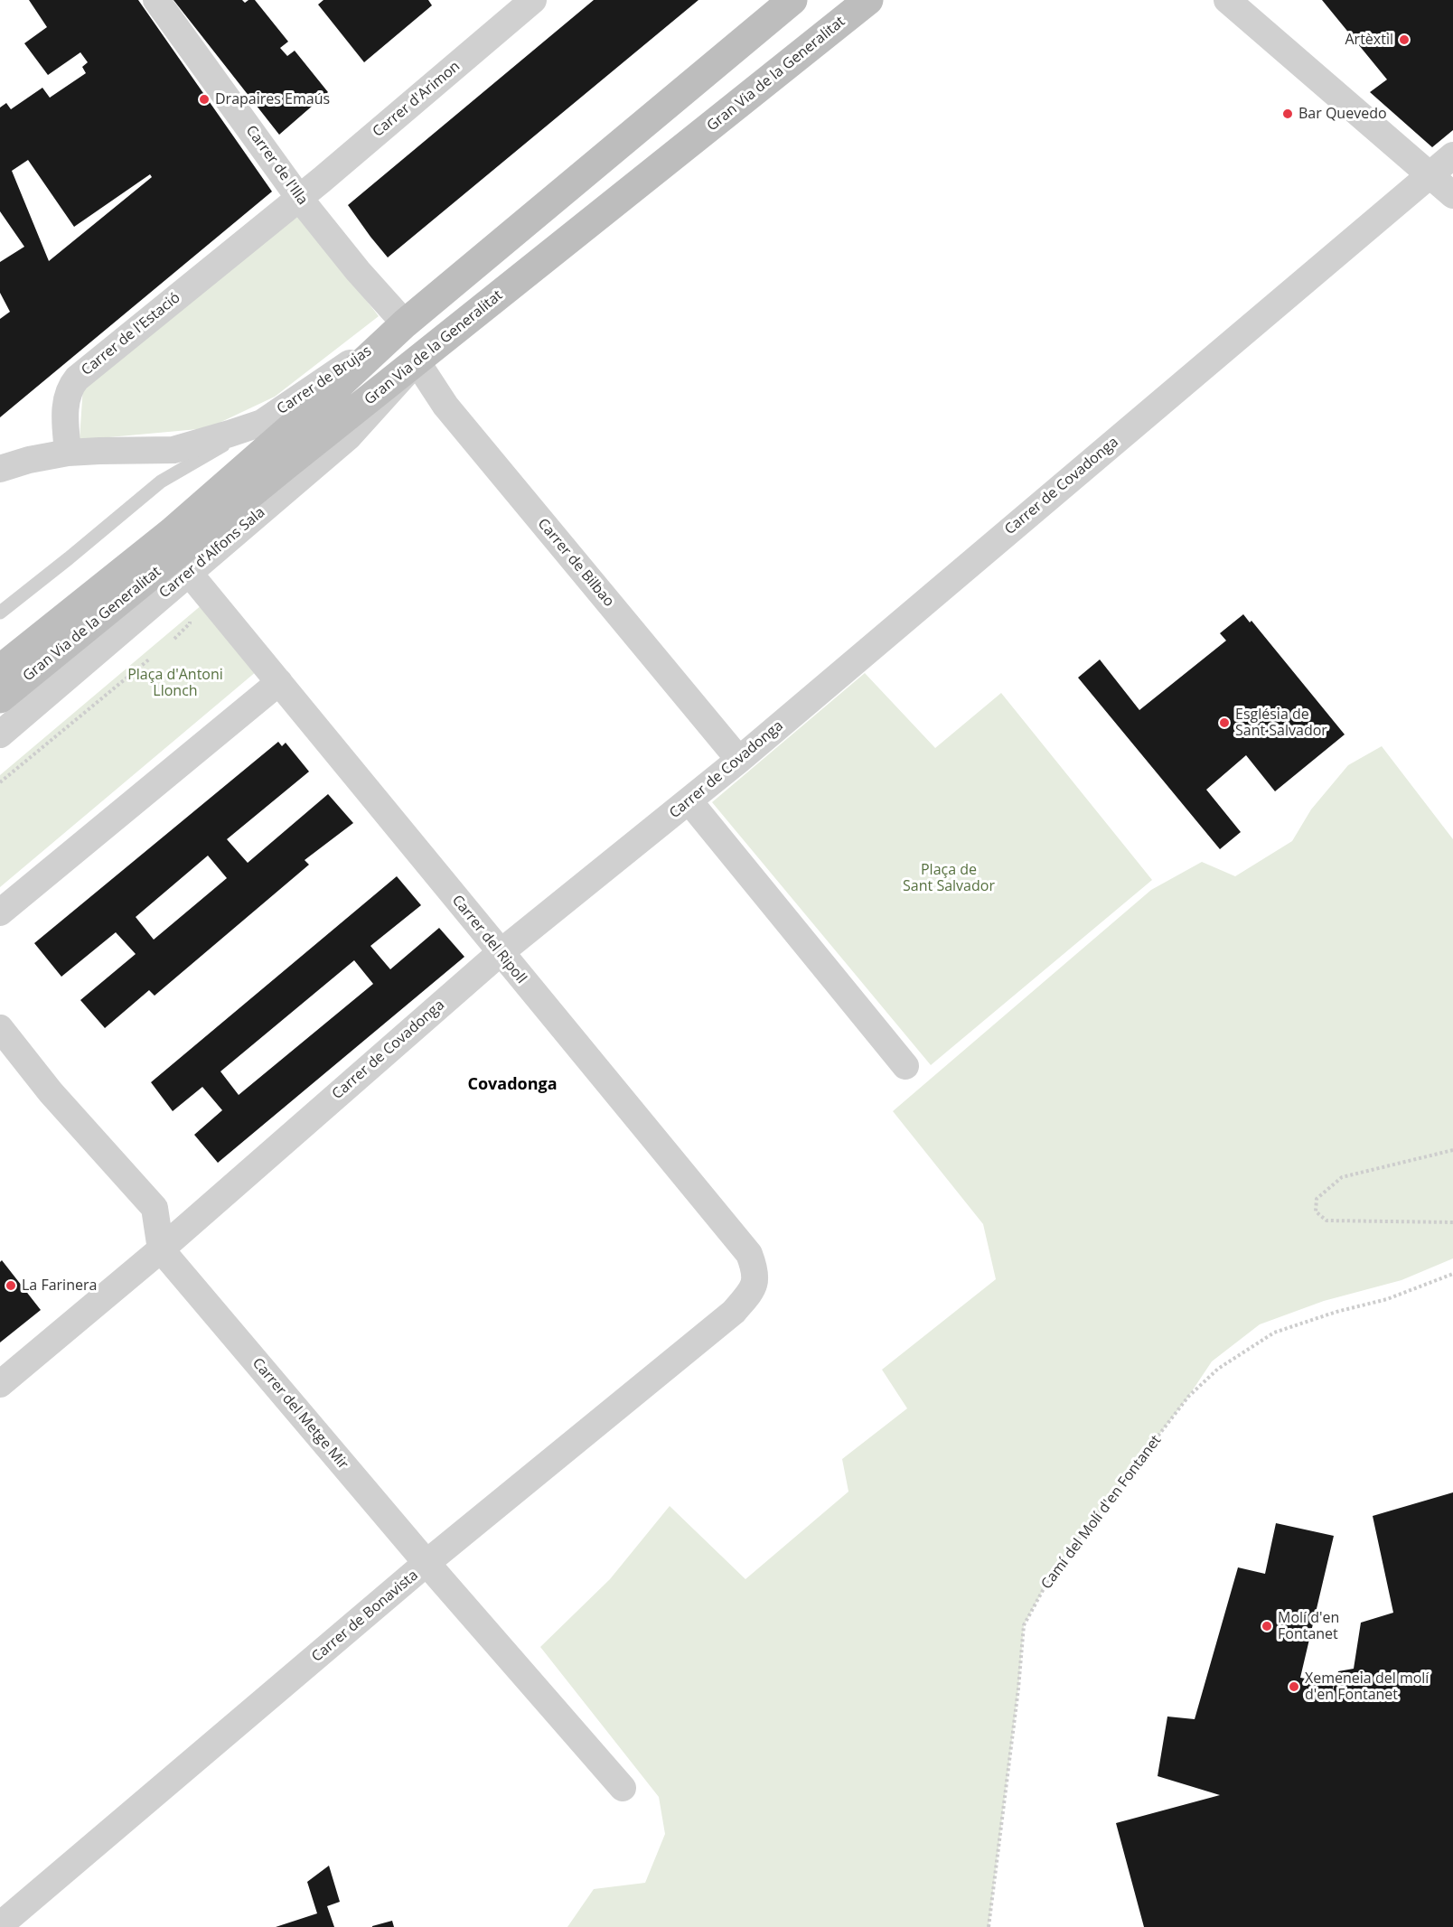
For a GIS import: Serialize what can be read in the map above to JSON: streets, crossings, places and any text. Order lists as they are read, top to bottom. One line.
{"streets":{"street":["Gran Via de la Generalitat","Carrer d'Arimon","Carrer de l'Illa","Carrer de l'Estació","Carrer de Brujas","Carrer de Covadonga","Carrer d'Alfons Sala","Carrer de Bilbao","Carrer del Ripoll","Carrer del Metge Mir","Carrer de Bonavista"],"path":["Camí del Molí d'en Fontanet"]},"crossings":[["Gran Via de la Generalitat","Carrer de l'Illa"],["Gran Via de la Generalitat","Carrer de Brujas"],["Gran Via de la Generalitat","Carrer d'Alfons Sala"],["Gran Via de la Generalitat","Carrer de Bilbao"],["Carrer d'Arimon","Carrer de l'Illa"],["Carrer d'Arimon","Carrer de l'Estació"],["Carrer de l'Illa","Carrer de l'Estació"],["Carrer de l'Illa","Carrer de Brujas"],["Carrer de l'Estació","Carrer de Brujas"],["Carrer de Covadonga","Carrer de Bilbao"],["Carrer de Covadonga","Carrer del Ripoll"],["Carrer de Covadonga","Carrer del Metge Mir"],["Carrer d'Alfons Sala","Carrer de Bilbao"],["Carrer d'Alfons Sala","Carrer del Ripoll"],["Carrer del Ripoll","Carrer de Bonavista"],["Carrer del Metge Mir","Carrer de Bonavista"]],"districts":["Covadonga"],"parks":["Plaça d'Antoni Llonch","Plaça de Sant Salvador"],"places":["Artèxtil","Drapaires Emaús","Bar Quevedo","Església de Sant Salvador","La Farinera","Molí d'en Fontanet","Xemeneia del molí d'en Fontanet"]}
